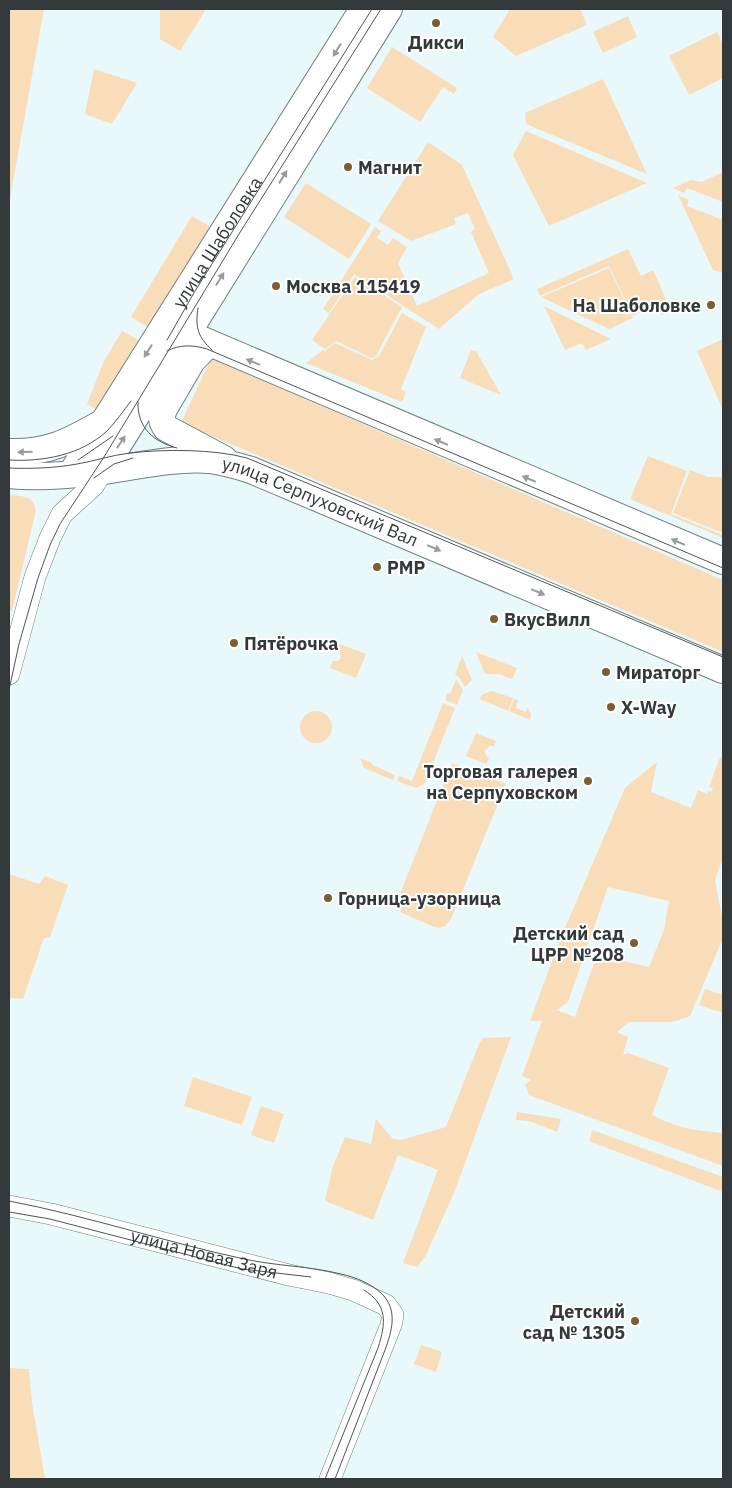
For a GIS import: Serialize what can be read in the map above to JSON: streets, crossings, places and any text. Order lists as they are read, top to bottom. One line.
{"streets":{"main road":["улица Шаболовка","улица Серпуховский Вал"],"street":["улица Новая Заря"]},"crossings":[["улица Шаболовка","улица Серпуховский Вал"]],"places":["Дикси","Магнит","Москва 115419","На Шаболовке","PMP","ВкусВилл","Пятёрочка","Мираторг","X-Way","Торговая галерея на Серпуховском","Горница-узорница","Детский сад ЦРР №208","Детский сад № 1305"]}
